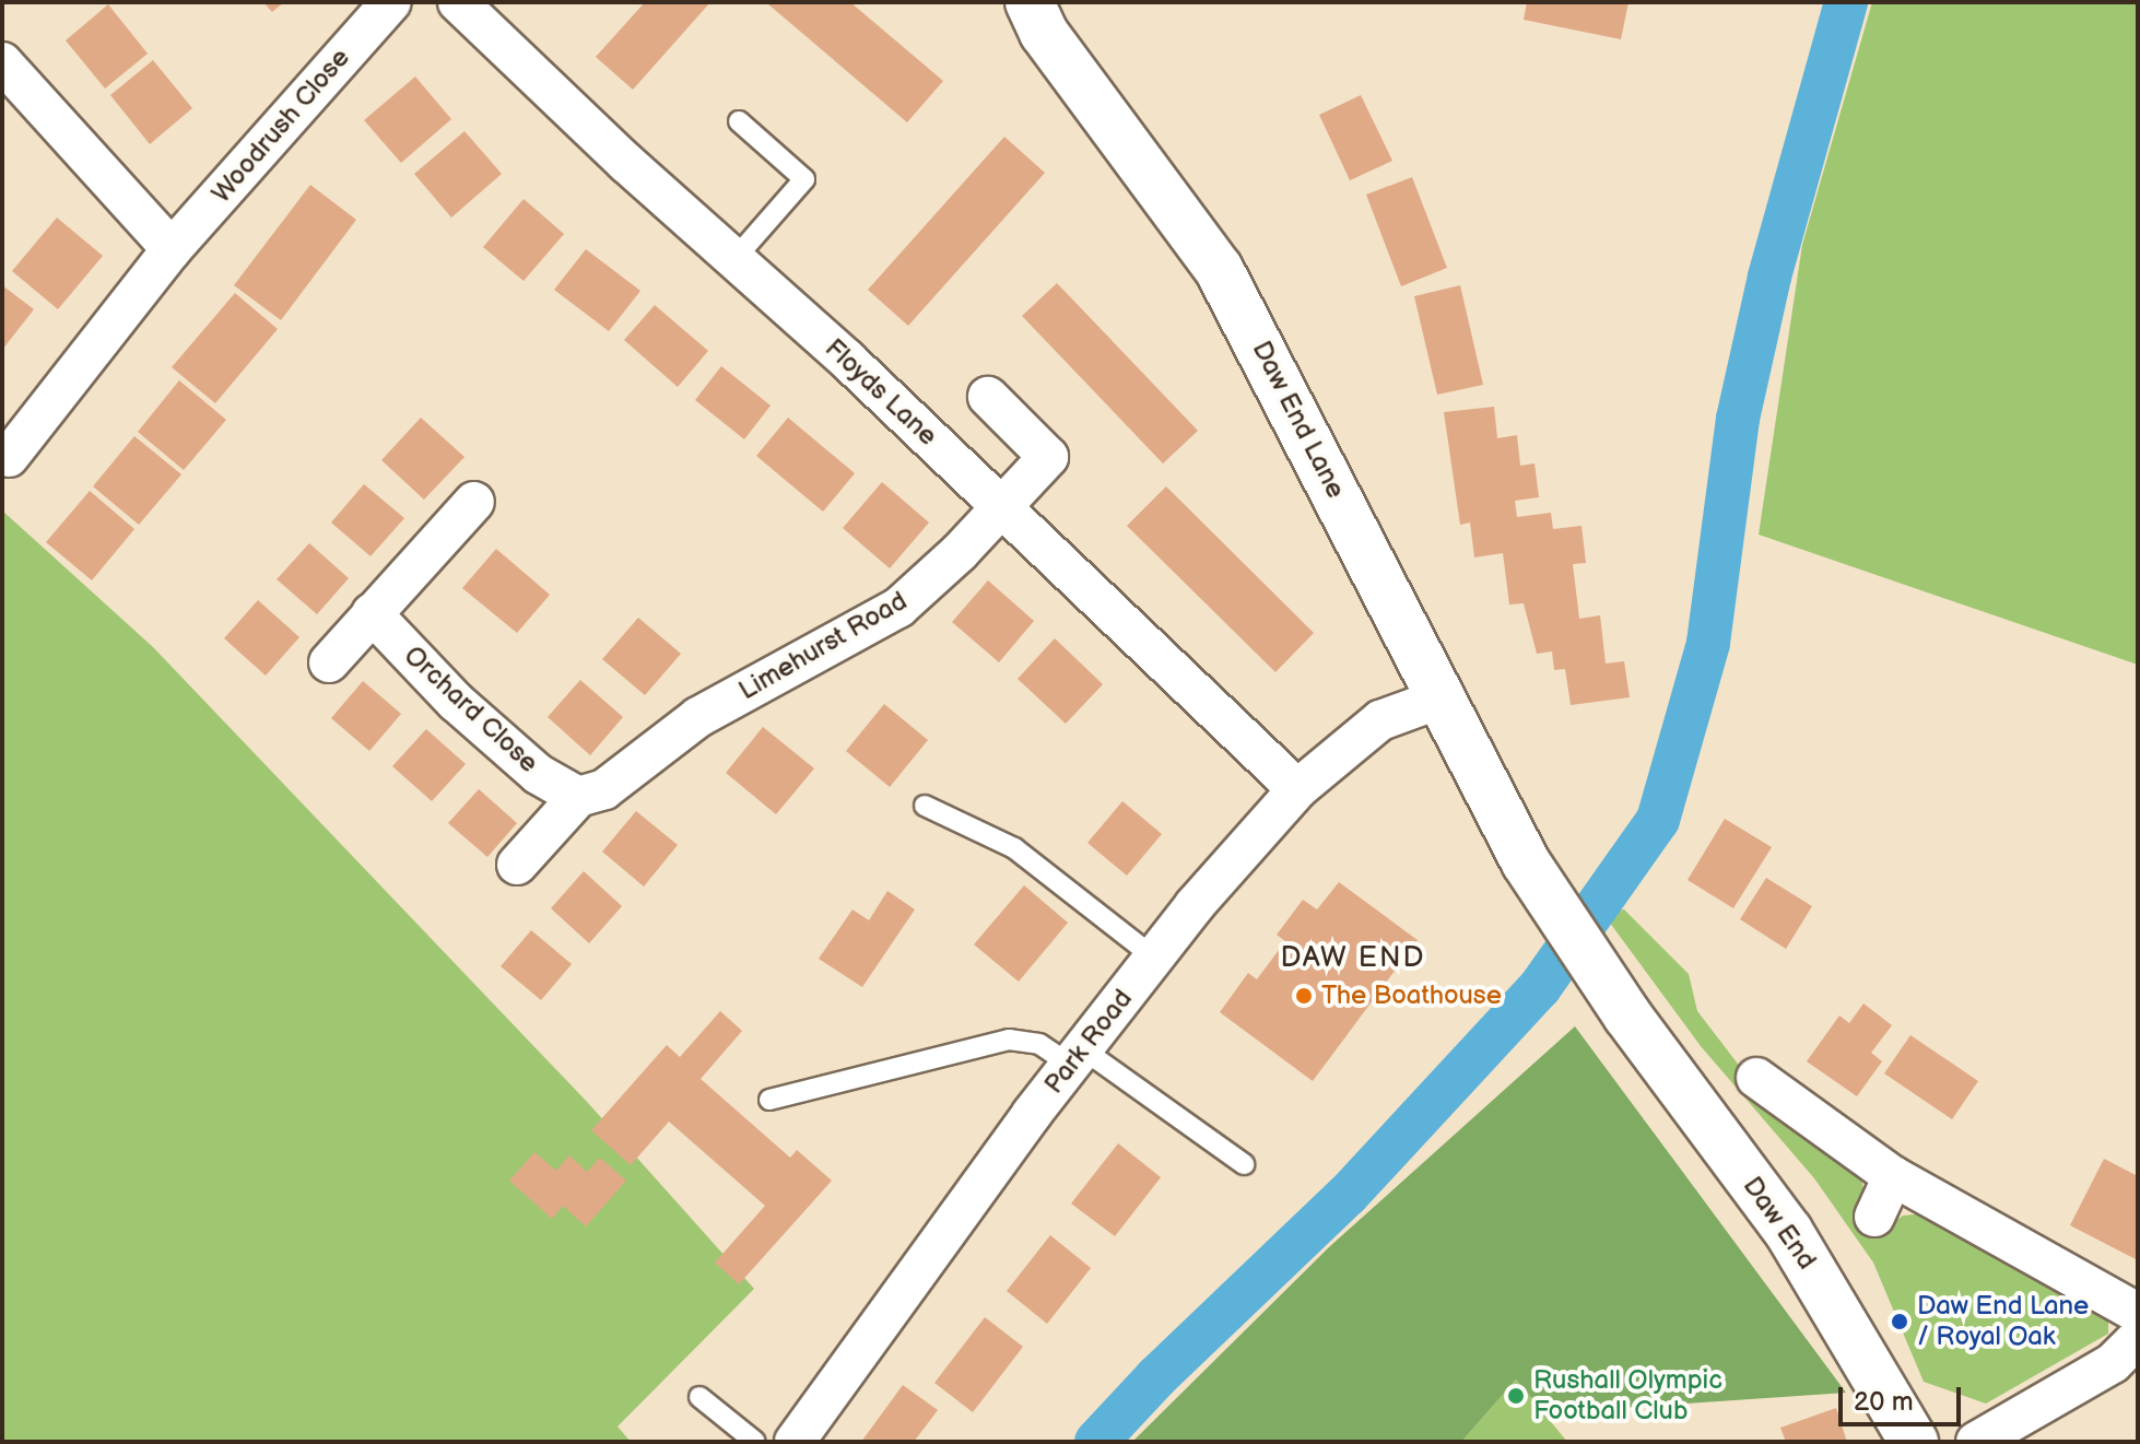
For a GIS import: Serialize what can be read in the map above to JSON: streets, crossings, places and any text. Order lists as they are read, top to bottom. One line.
{"streets":{"main road":["Daw End Lane","Daw End"],"street":["Woodrush Close","Floyds Lane","Limehurst Road","Orchard Close","Park Road"]},"crossings":[["Floyds Lane","Limehurst Road"],["Floyds Lane","Park Road"],["Daw End Lane","Park Road"],["Daw End Lane","Daw End"],["Limehurst Road","Orchard Close"]],"districts":["DAW END"],"places":["The Boathouse","Daw End Lane / Royal Oak","Rushall Olympic Football Club"],"scale_bar":"20 m"}
